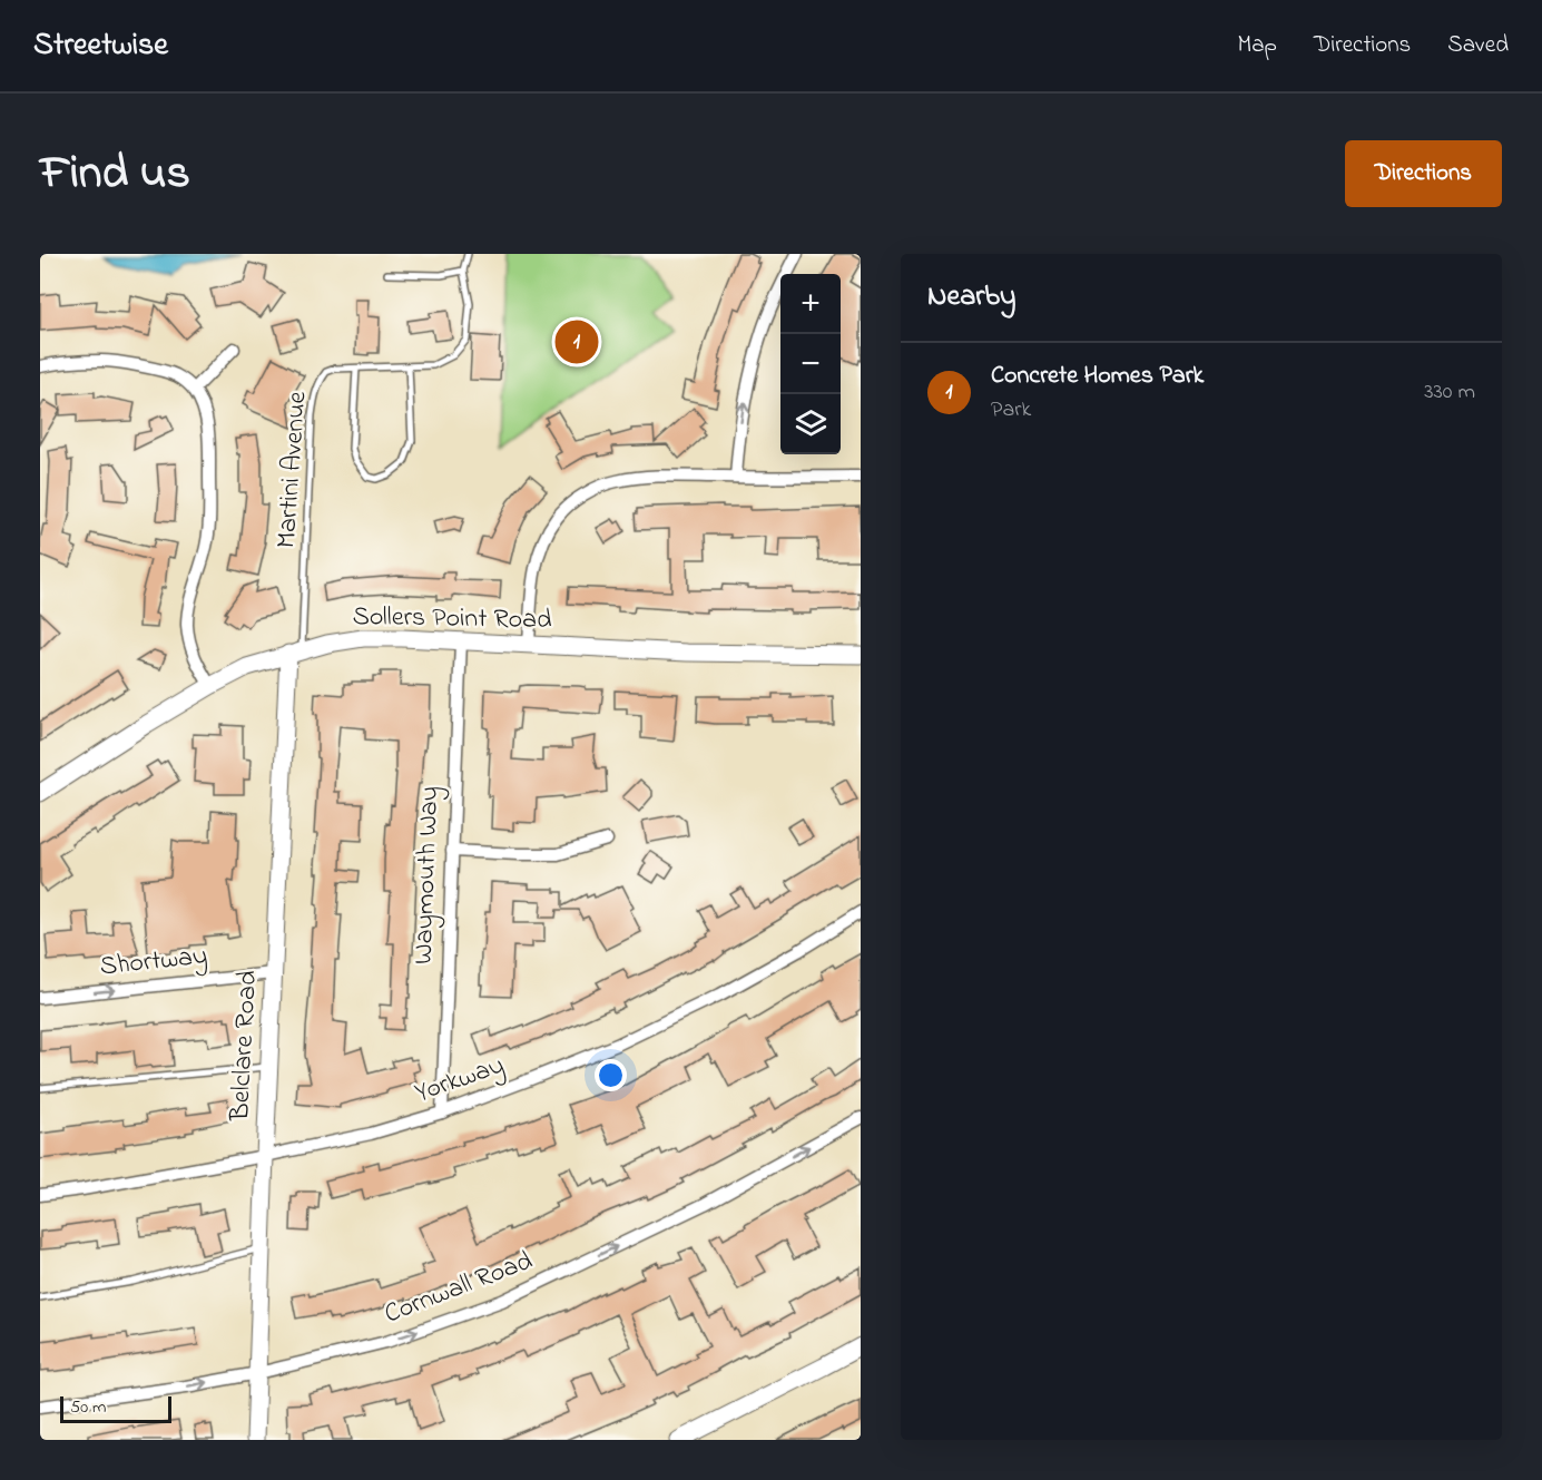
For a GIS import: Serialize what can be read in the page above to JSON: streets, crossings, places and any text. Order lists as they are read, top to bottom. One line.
{"streets":{"street":["Sollers Point Road","Waymouth Way","Shortway","Belclare Road","Yorkway","Cornwall Road"],"lane":["Martini Avenue"]},"crossings":[["Martini Avenue","Sollers Point Road"],["Martini Avenue","Belclare Road"],["Sollers Point Road","Waymouth Way"],["Sollers Point Road","Belclare Road"],["Waymouth Way","Yorkway"],["Shortway","Belclare Road"],["Belclare Road","Yorkway"],["Belclare Road","Cornwall Road"]],"one_way":["Shortway","Cornwall Road"],"scale_bar":"50 m","page":{"header":"Streetwise","nav":["Map","Directions","Saved"],"title":"Find us","buttons":"Directions","heading":"Nearby","map_buttons":["+","−"],"pins":"1","list":[{"mark":"1","name":"Concrete Homes Park","note":"Park","value":"330 m"}],"scale":"50 m"}}
